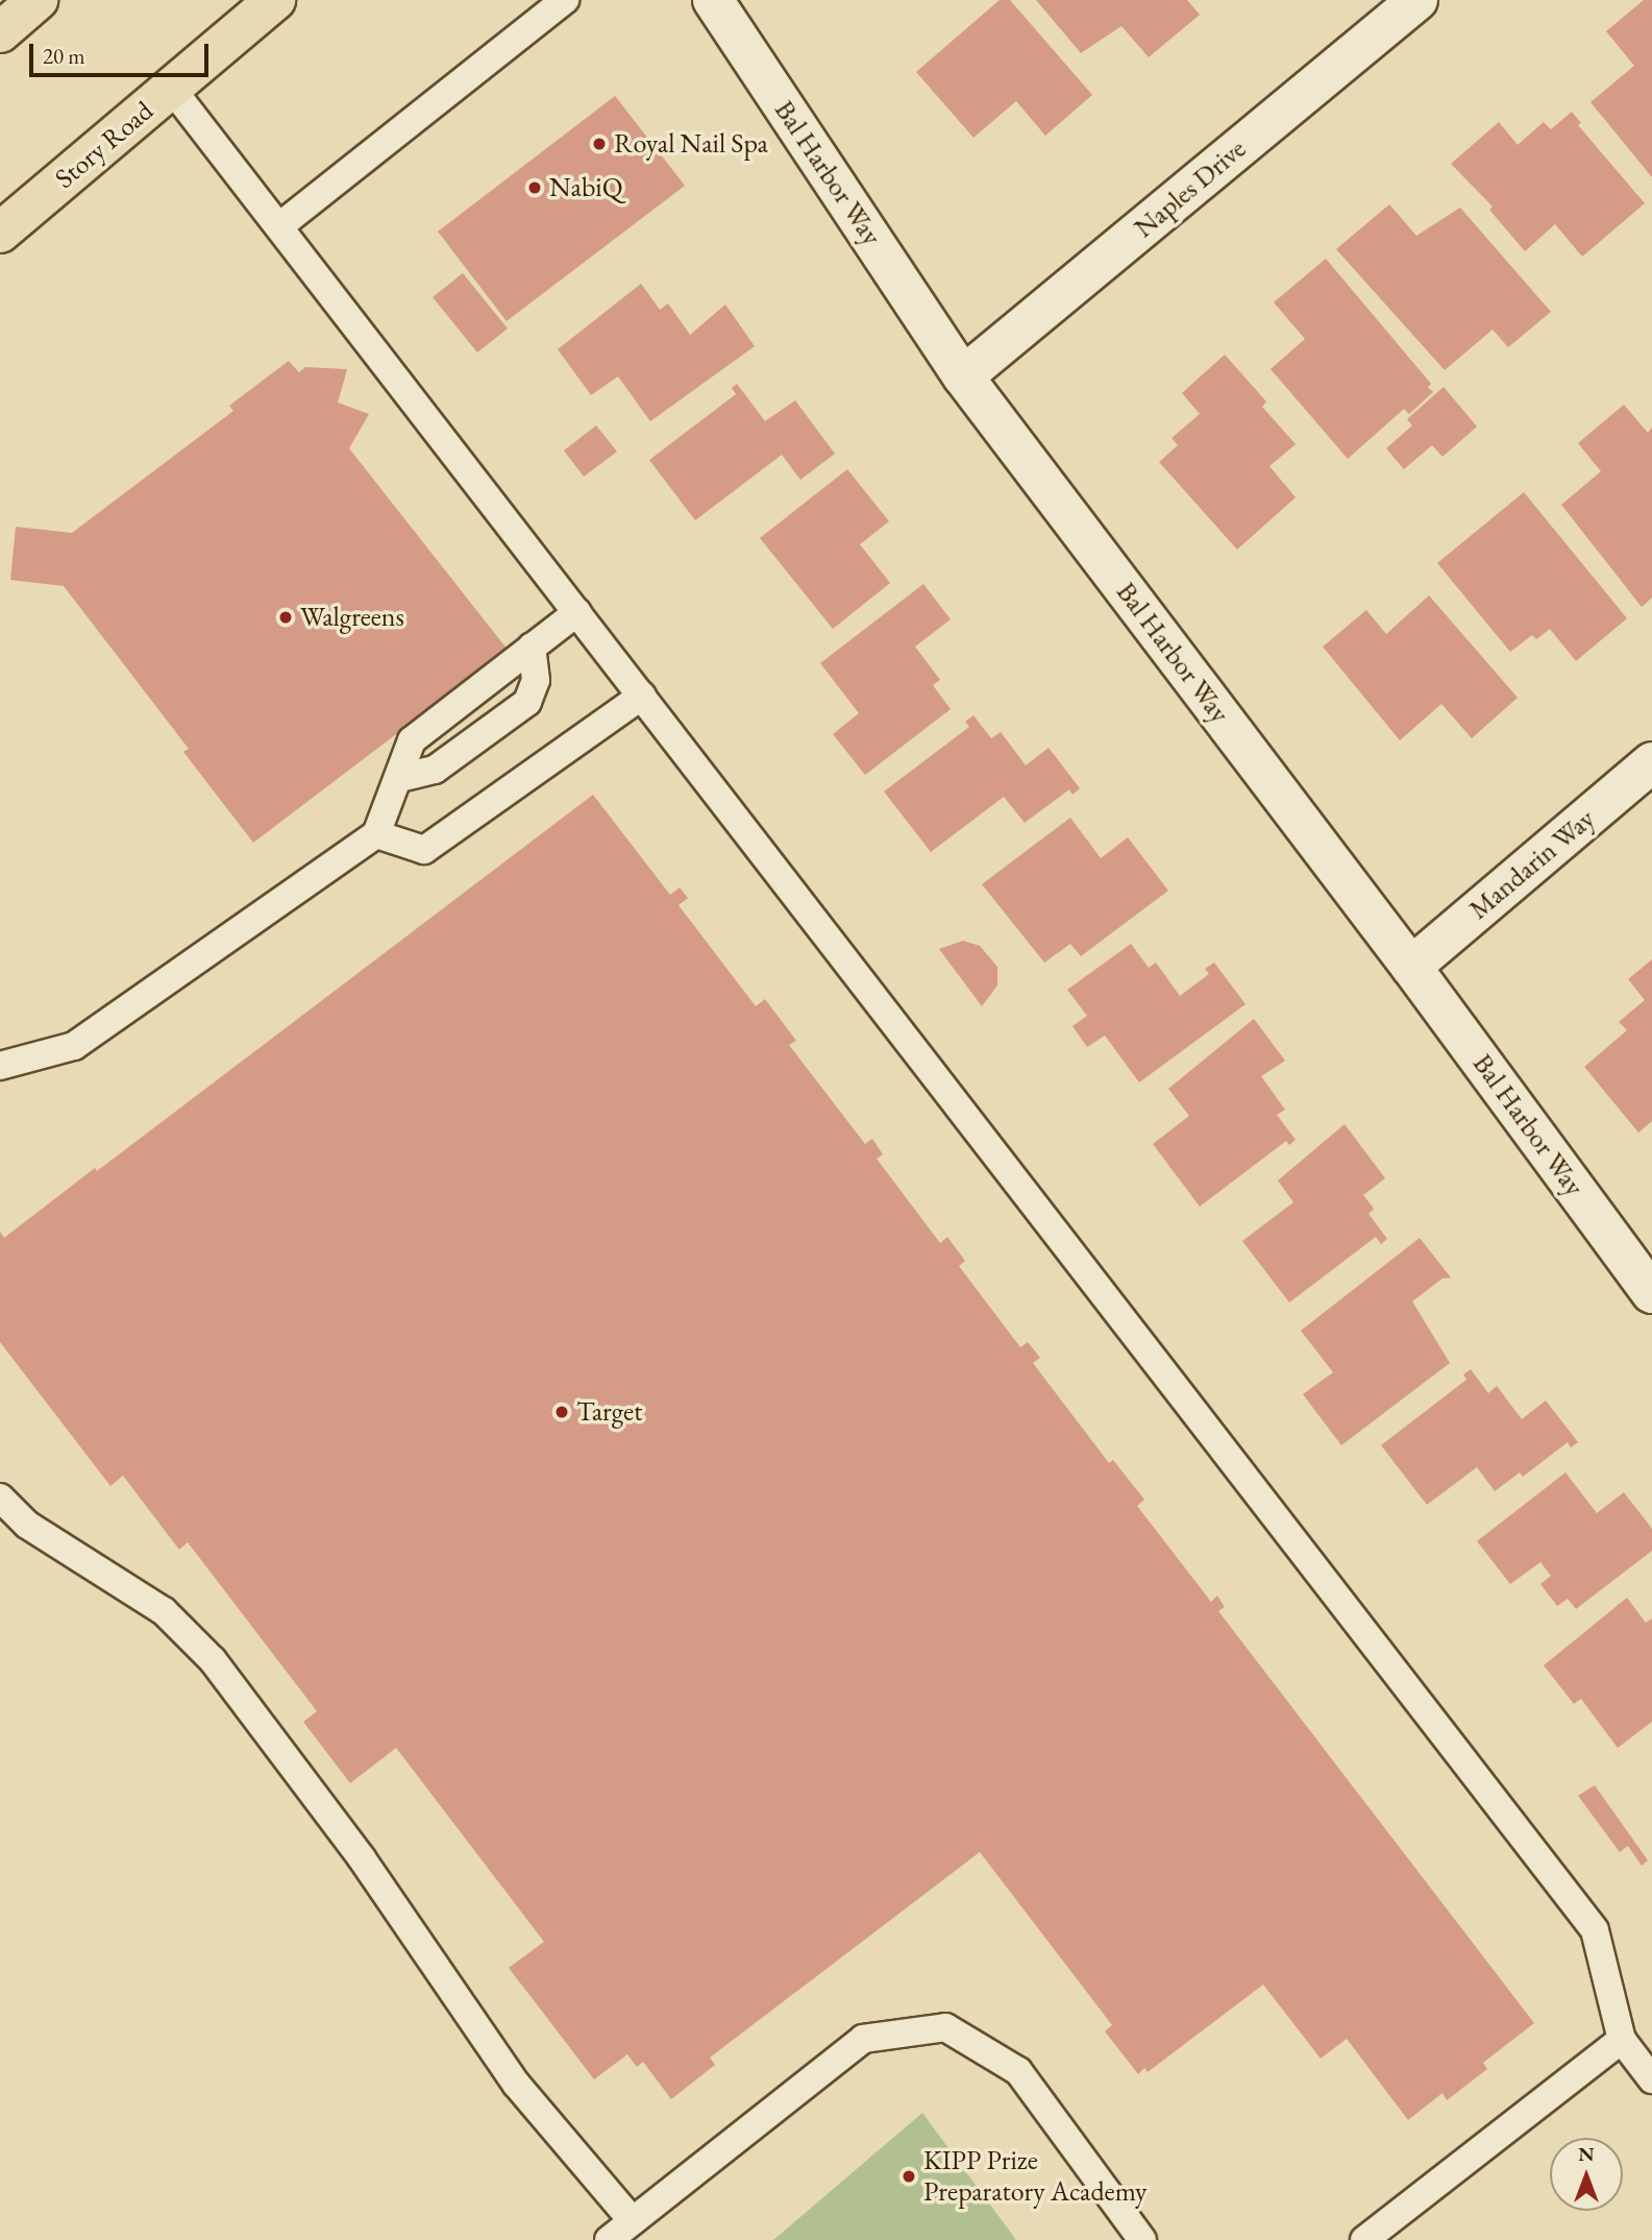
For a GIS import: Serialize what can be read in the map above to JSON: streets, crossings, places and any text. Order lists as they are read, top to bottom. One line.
{"streets":{"main road":["Story Road"],"street":["Bal Harbor Way","Naples Drive","Mandarin Way"]},"crossings":[["Bal Harbor Way","Naples Drive"],["Bal Harbor Way","Mandarin Way"]],"places":["Royal Nail Spa","NabiQ","Walgreens","Target","KIPP Prize Preparatory Academy"],"scale_bar":"20 m","north":"top"}
